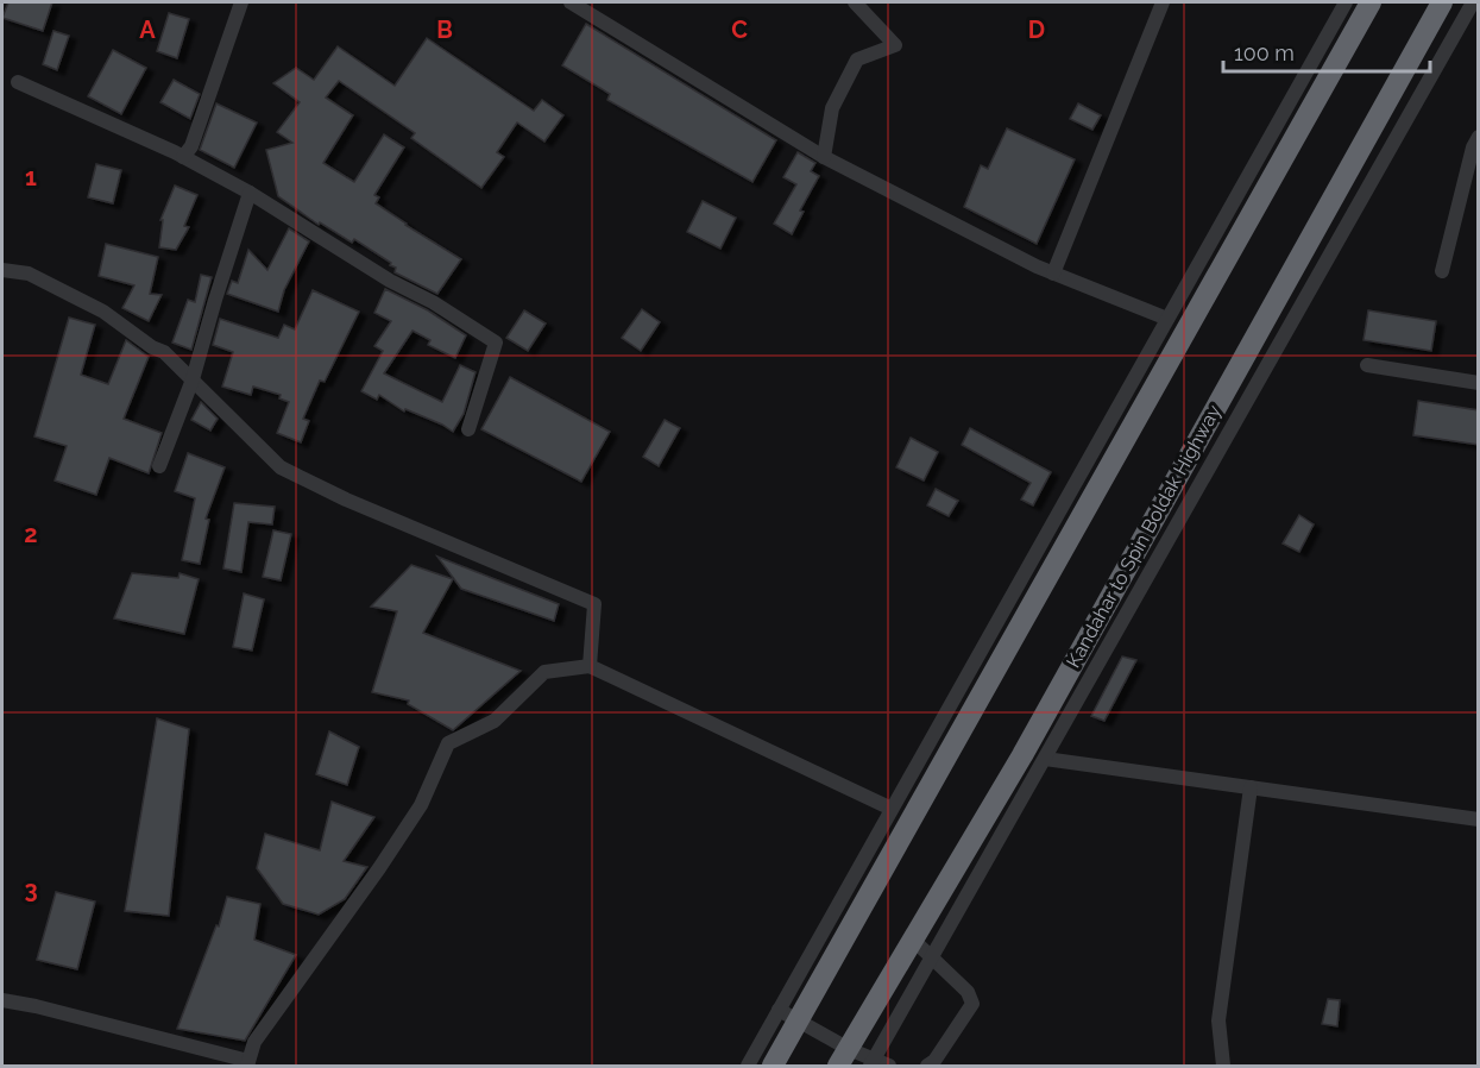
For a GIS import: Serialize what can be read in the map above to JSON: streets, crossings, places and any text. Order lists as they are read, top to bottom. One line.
{"streets":{"highway":["Kandahar to Spin Boldak Highway"]},"scale_bar":"100 m","grid":{"columns":["A","B","C","D"],"rows":["1","2","3"]}}
